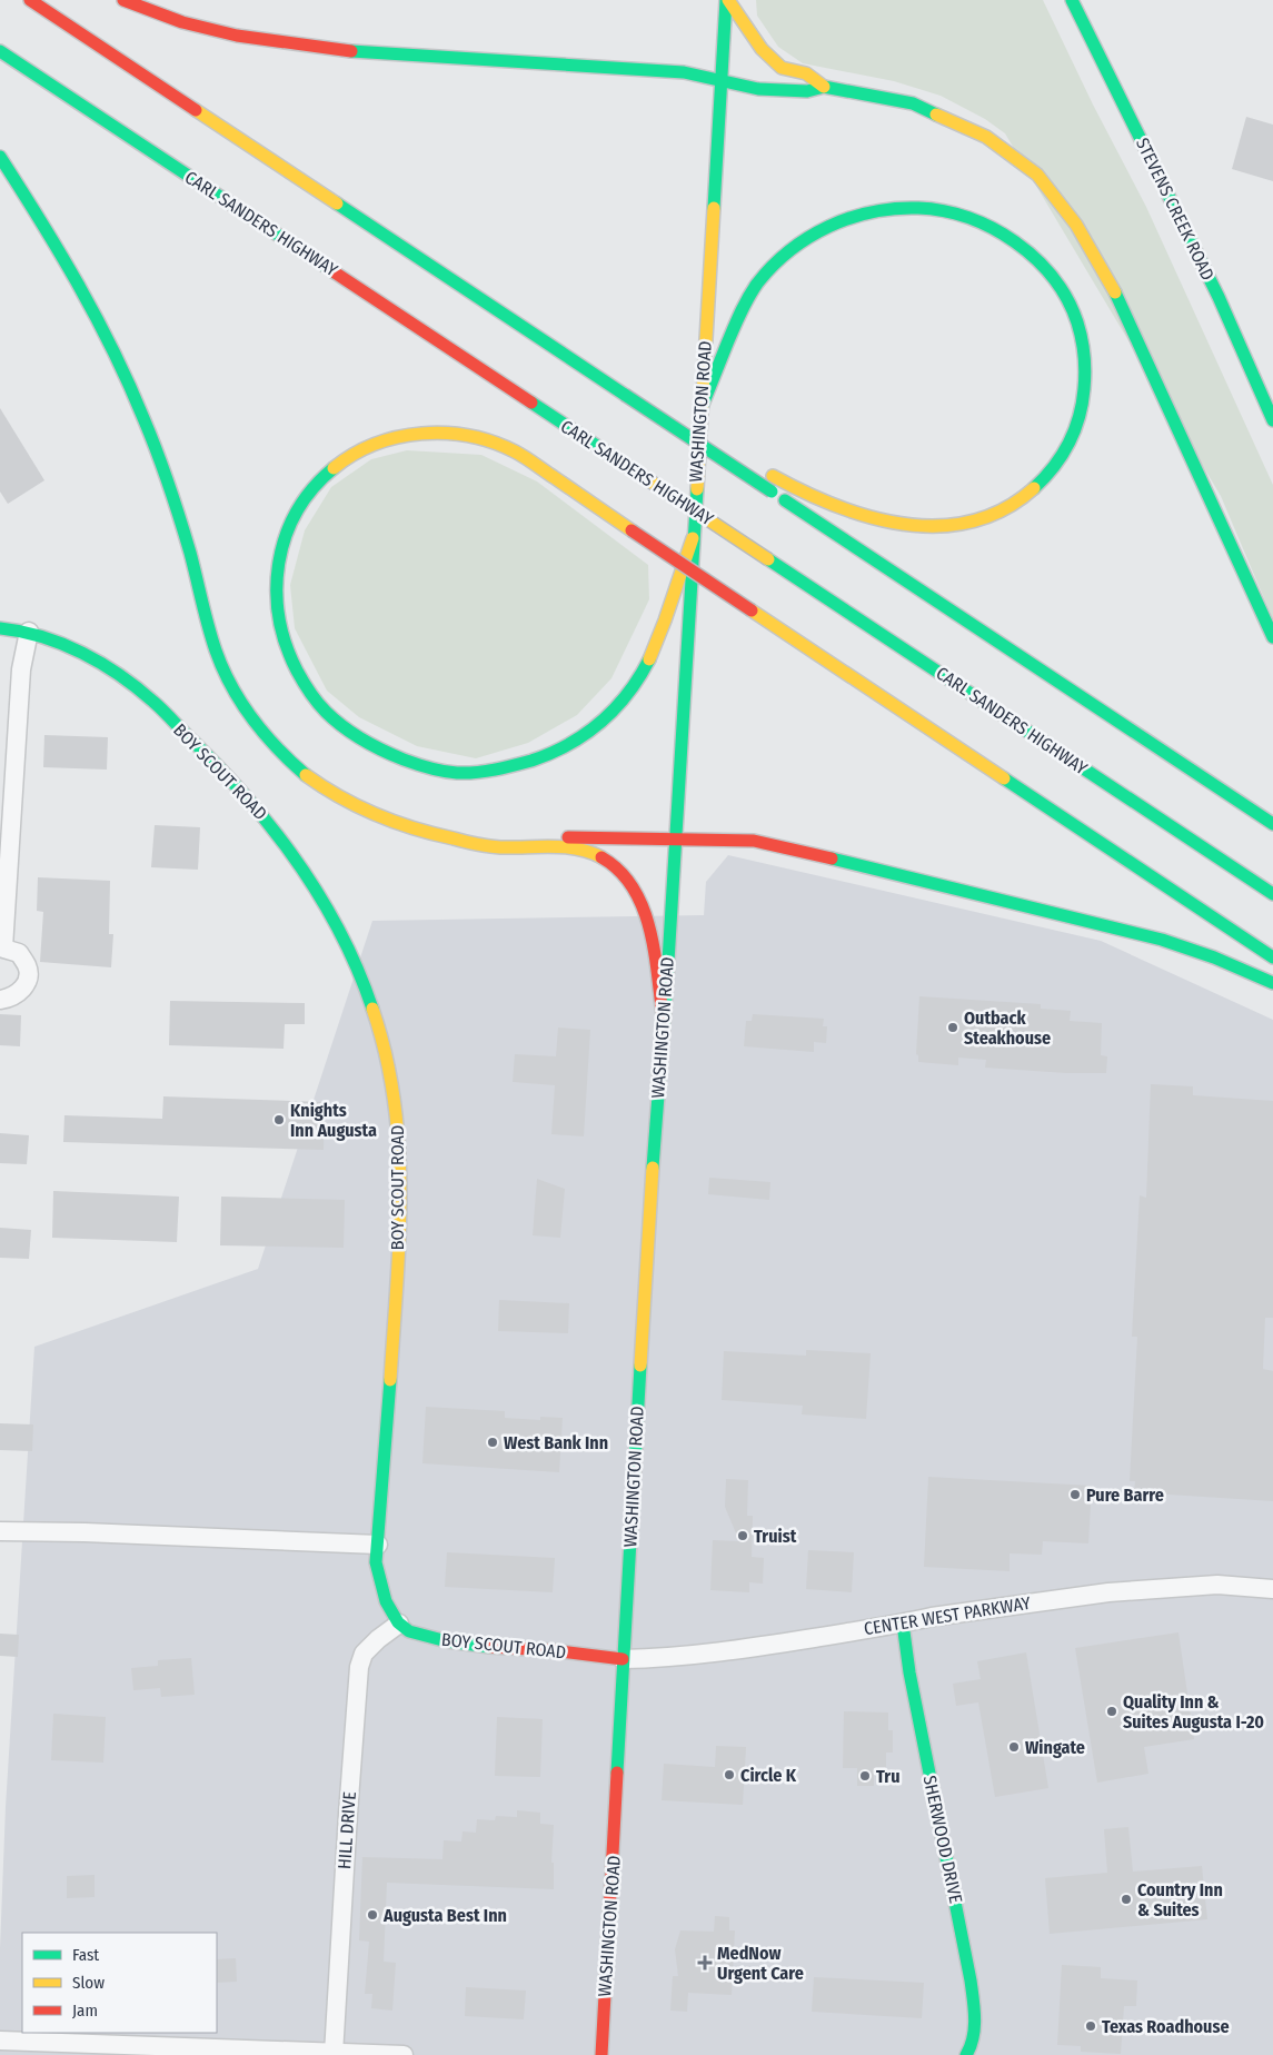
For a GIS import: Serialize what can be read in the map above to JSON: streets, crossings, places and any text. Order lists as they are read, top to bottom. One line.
{"streets":{"main road":["STEVENS CREEK ROAD","CARL SANDERS HIGHWAY","WASHINGTON ROAD","BOY SCOUT ROAD","SHERWOOD DRIVE"],"street":["CENTER WEST PARKWAY","HILL DRIVE"]},"crossings":[["WASHINGTON ROAD","BOY SCOUT ROAD"],["WASHINGTON ROAD","CENTER WEST PARKWAY"],["BOY SCOUT ROAD","CENTER WEST PARKWAY"],["BOY SCOUT ROAD","HILL DRIVE"],["CENTER WEST PARKWAY","SHERWOOD DRIVE"]],"places":{"other":["Outback Steakhouse","Knights Inn Augusta","West Bank Inn","Pure Barre","Truist","Quality Inn & Suites Augusta I-20","Wingate","Circle K","Tru","Country Inn & Suites","Augusta Best Inn","Texas Roadhouse"],"health":["MedNow Urgent Care"]},"legend":["Fast","Slow","Jam"]}
